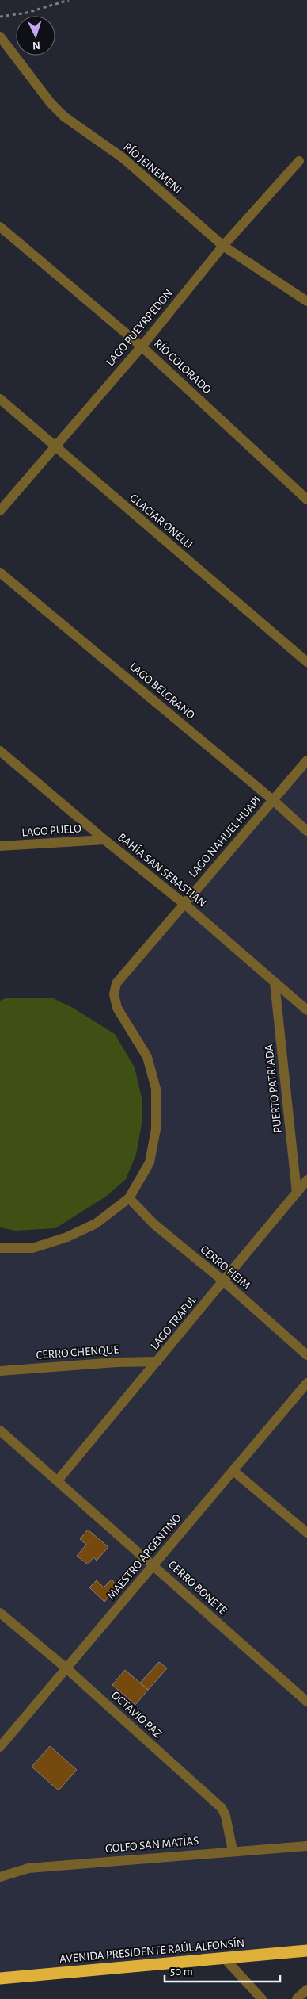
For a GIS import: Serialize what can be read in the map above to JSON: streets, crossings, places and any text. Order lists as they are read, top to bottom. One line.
{"streets":{"highway":["AVENIDA PRESIDENTE RAÚL ALFONSÍN"],"street":["RÍO JEINEMENI","LAGO PUEYRREDON","RÍO COLORADO","GLACIAR ONELLI","LAGO BELGRANO","LAGO PUELO","LAGO NAHUEL HUAPI","BAHÍA SAN SEBASTIAN","PUERTO PATRIADA","CERRO HEIM","LAGO TRAFUL","CERRO CHENQUE","MAESTRO ARGENTINO","CERRO BONETE","OCTAVIO PAZ","GOLFO SAN MATÍAS"]},"crossings":[["RÍO JEINEMENI","LAGO PUEYRREDON"],["LAGO PUEYRREDON","RÍO COLORADO"],["LAGO PUEYRREDON","GLACIAR ONELLI"],["LAGO BELGRANO","LAGO NAHUEL HUAPI"],["LAGO PUELO","BAHÍA SAN SEBASTIAN"],["LAGO NAHUEL HUAPI","BAHÍA SAN SEBASTIAN"],["LAGO NAHUEL HUAPI","CERRO HEIM"],["BAHÍA SAN SEBASTIAN","PUERTO PATRIADA"],["PUERTO PATRIADA","LAGO TRAFUL"],["CERRO HEIM","LAGO TRAFUL"],["LAGO TRAFUL","CERRO CHENQUE"],["LAGO TRAFUL","CERRO BONETE"],["MAESTRO ARGENTINO","CERRO BONETE"],["MAESTRO ARGENTINO","OCTAVIO PAZ"],["OCTAVIO PAZ","GOLFO SAN MATÍAS"]],"scale_bar":"50 m","north":"bottom"}
